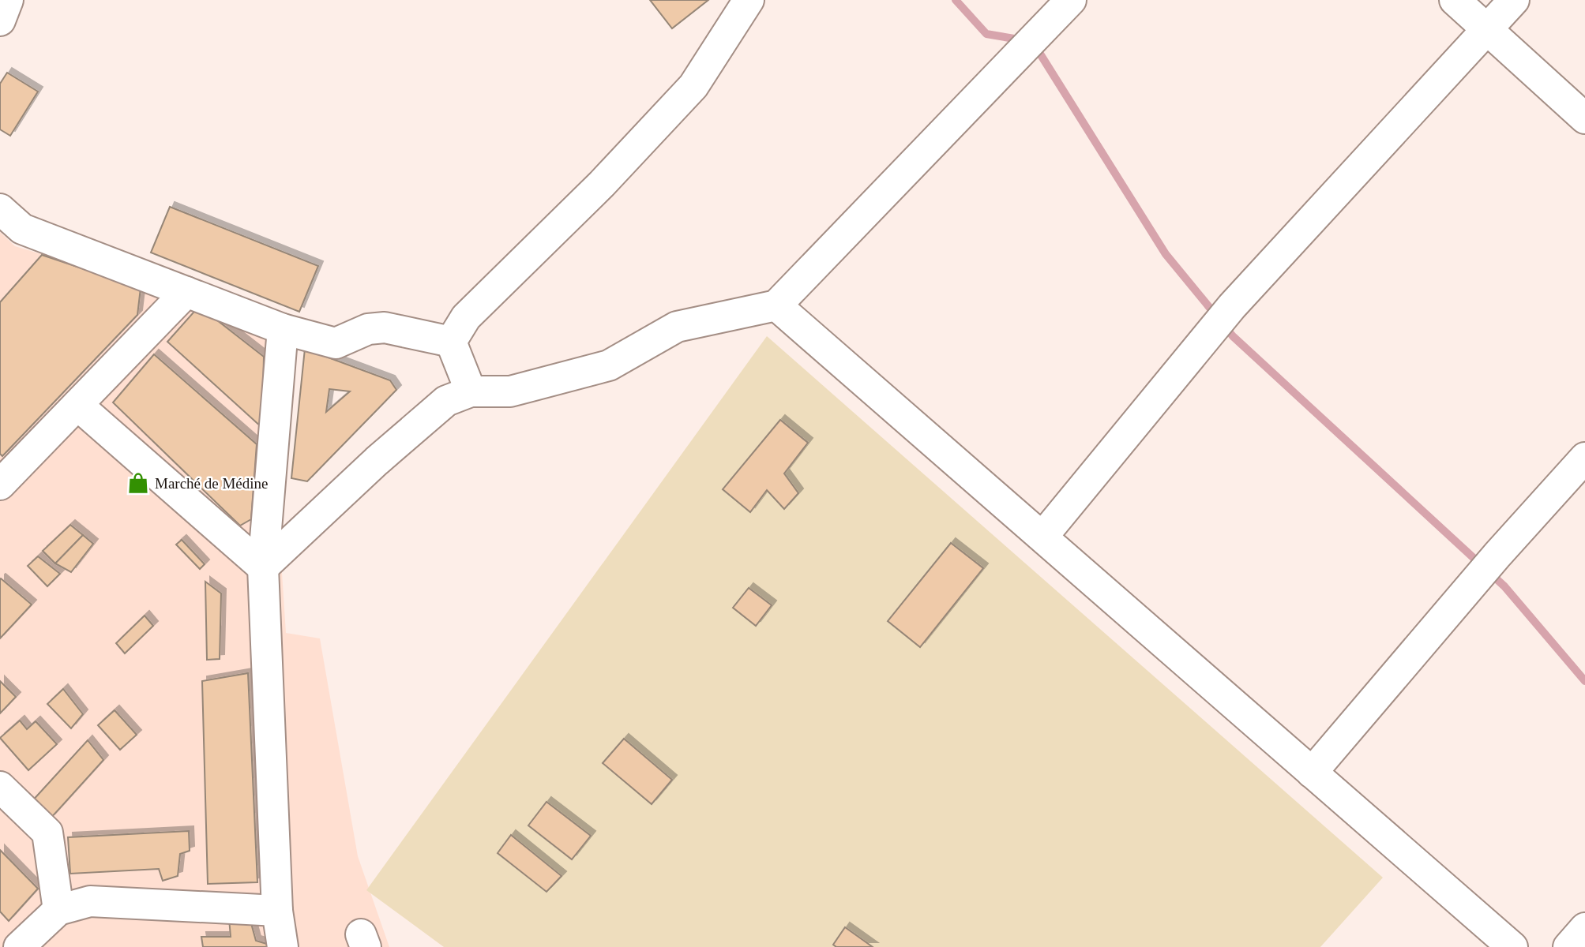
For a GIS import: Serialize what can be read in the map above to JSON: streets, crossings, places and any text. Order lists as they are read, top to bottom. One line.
{"places":{"shop":["Marché de Médine"]}}
